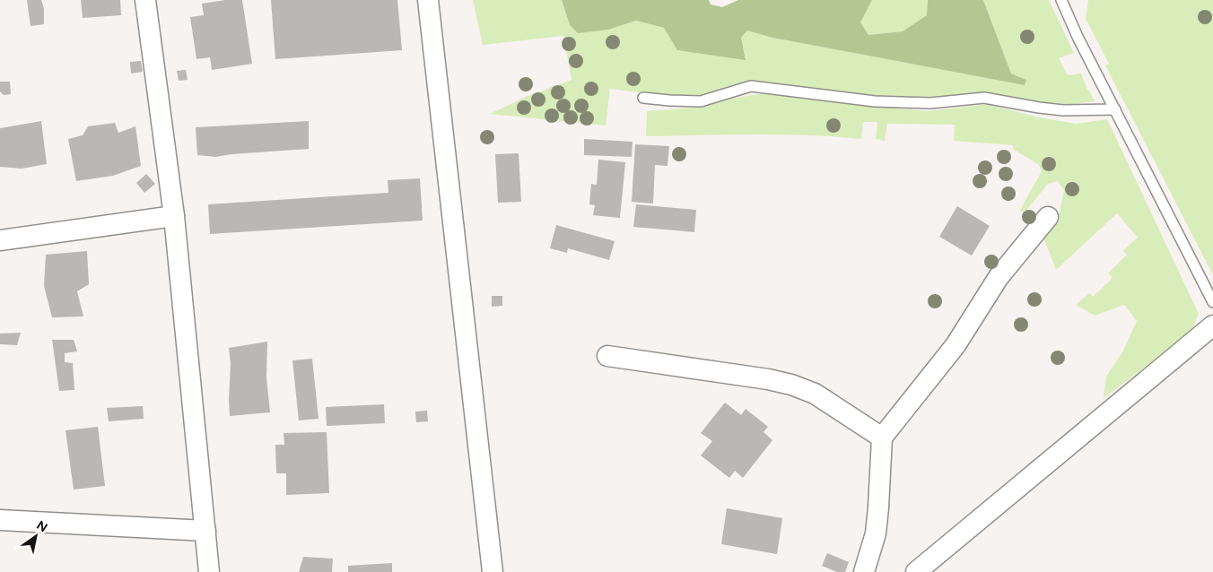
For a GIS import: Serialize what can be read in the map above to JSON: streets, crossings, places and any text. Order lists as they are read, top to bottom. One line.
{"north":"top right"}
